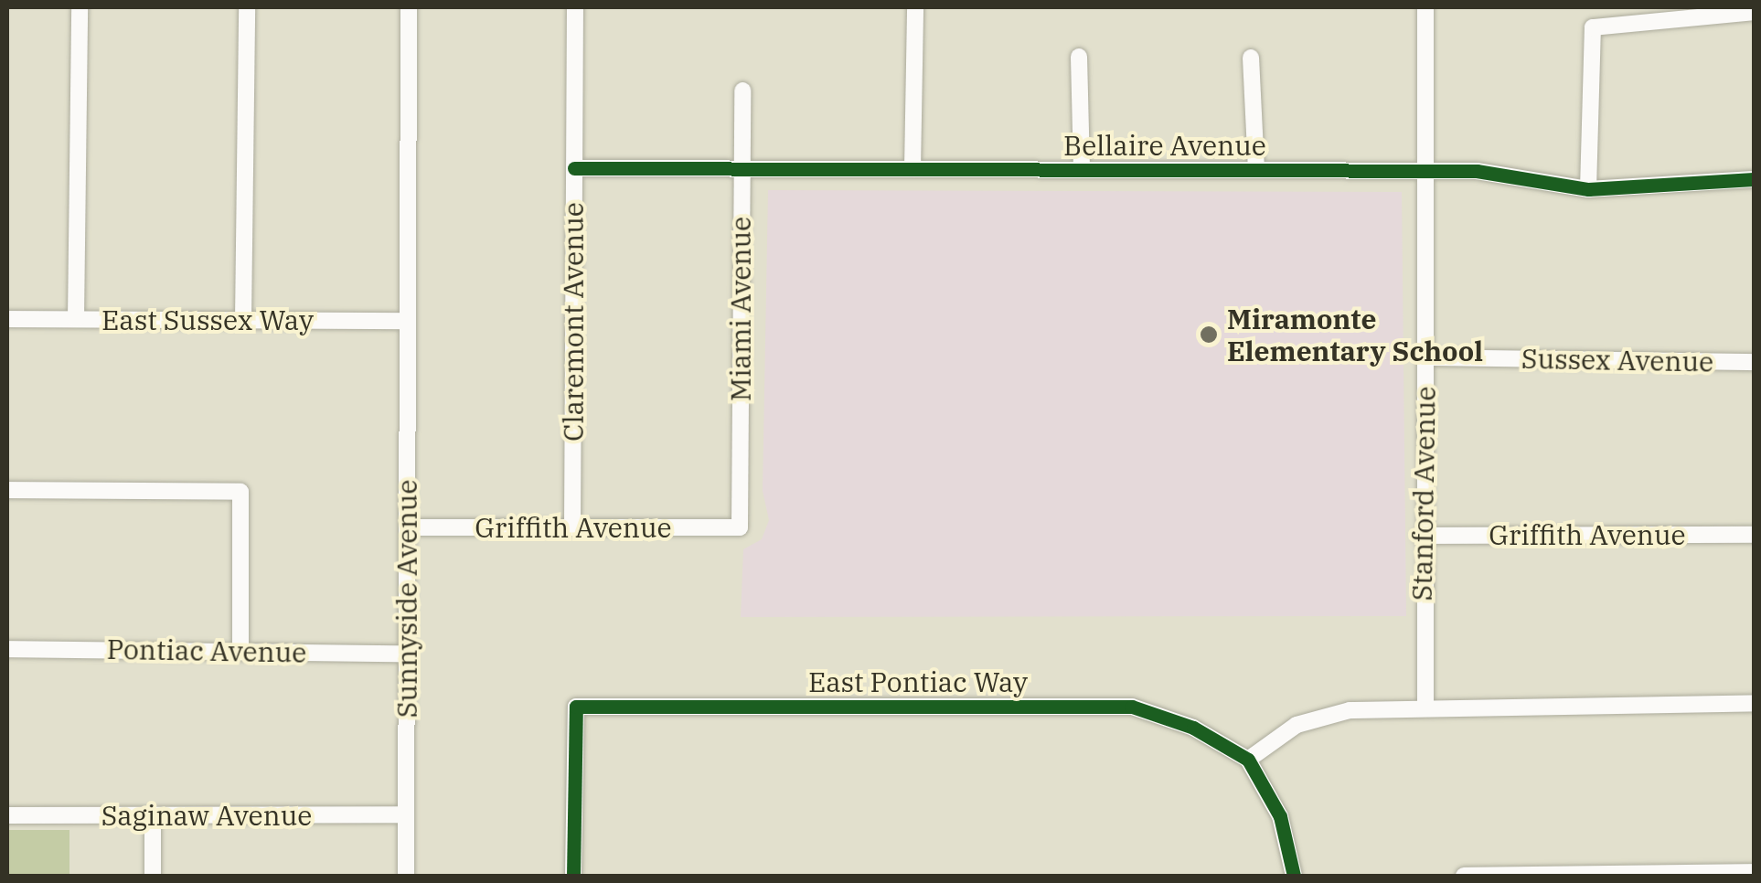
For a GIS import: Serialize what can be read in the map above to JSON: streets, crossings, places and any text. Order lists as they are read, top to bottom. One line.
{"streets":{"street":["Bellaire Avenue","Miami Avenue","East Sussex Way","Claremont Avenue","Sussex Avenue","Stanford Avenue","Griffith Avenue","Sunnyside Avenue","Pontiac Avenue","East Pontiac Way","Saginaw Avenue"]},"crossings":[["Bellaire Avenue","Miami Avenue"],["Bellaire Avenue","Claremont Avenue"],["Bellaire Avenue","Stanford Avenue"],["Miami Avenue","Griffith Avenue"],["East Sussex Way","Sunnyside Avenue"],["Claremont Avenue","Griffith Avenue"],["Sussex Avenue","Stanford Avenue"],["Stanford Avenue","Griffith Avenue"],["Griffith Avenue","Sunnyside Avenue"],["Sunnyside Avenue","Pontiac Avenue"],["Sunnyside Avenue","Saginaw Avenue"]],"places":["Miramonte Elementary School"]}
